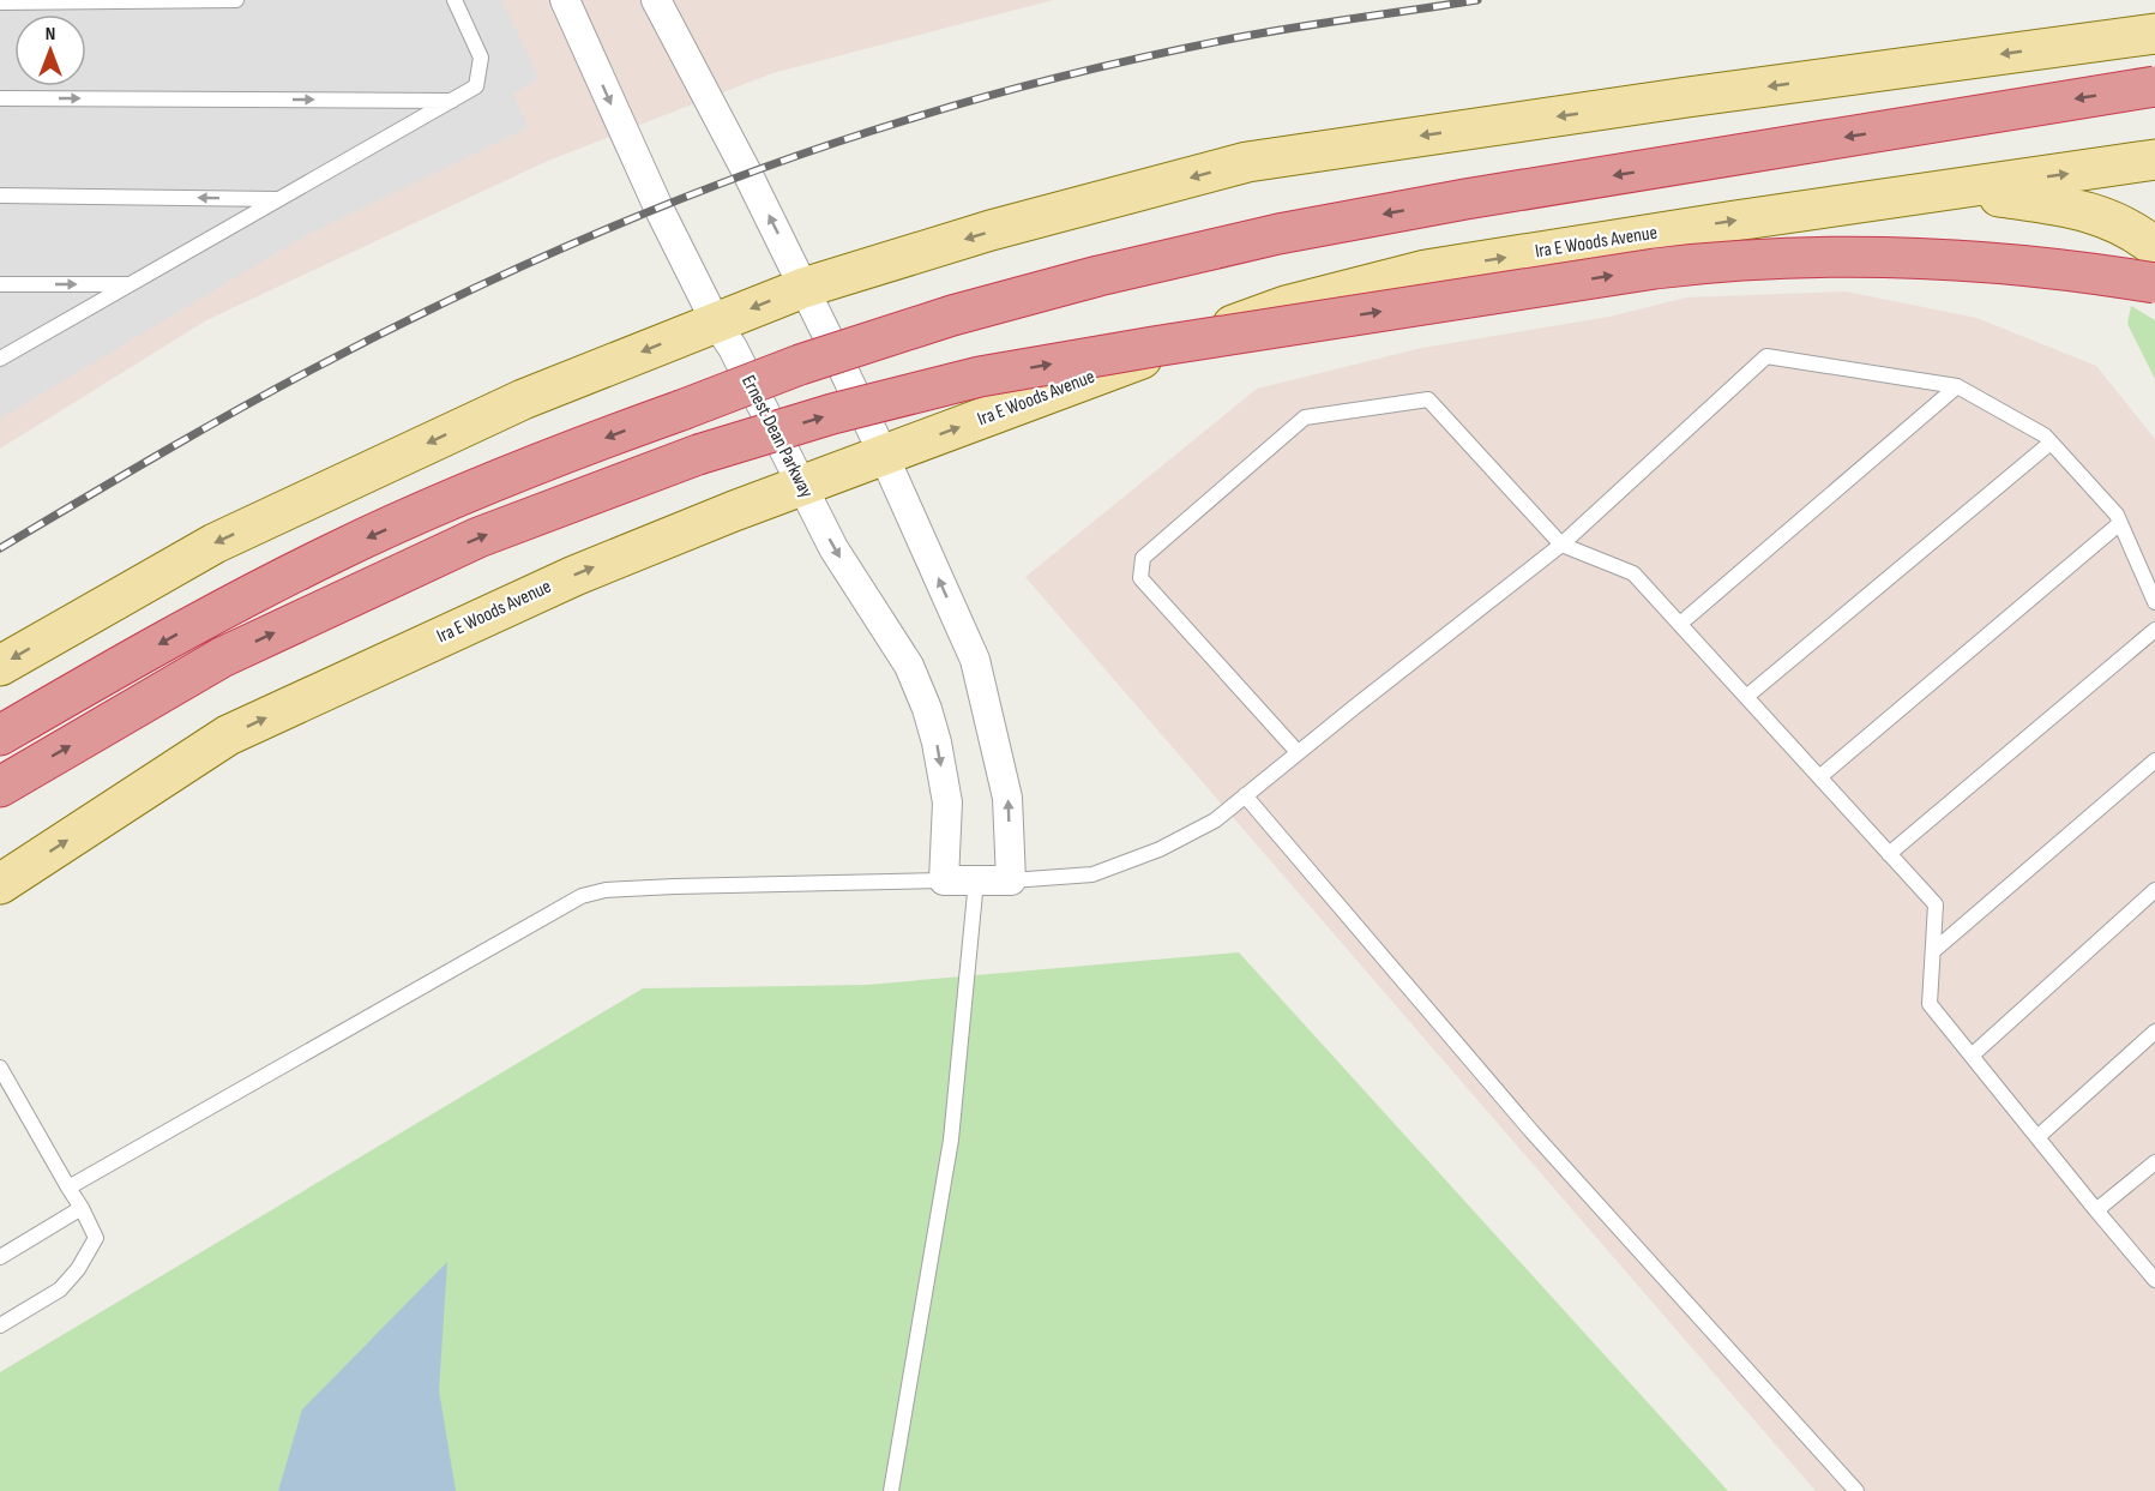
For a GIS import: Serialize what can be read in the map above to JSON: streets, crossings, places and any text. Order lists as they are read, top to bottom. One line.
{"streets":{"main road":["Ira E Woods Avenue"],"street":["Ernest Dean Parkway"]},"crossings":[["Ira E Woods Avenue","Ernest Dean Parkway"]],"north":"top"}
